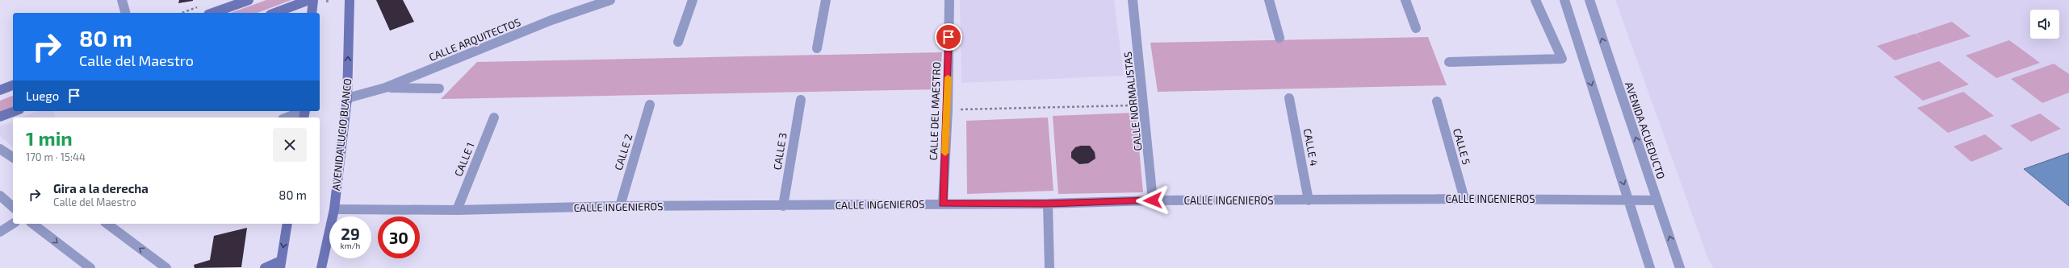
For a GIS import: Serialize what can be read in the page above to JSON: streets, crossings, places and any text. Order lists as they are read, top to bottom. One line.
{"streets":{"main road":["AVENIDA LUCIO BLANCO"],"street":["CALLE ARQUITECTOS","CALLE NORMALISTAS","CALLE DEL MAESTRO","AVENIDA ACUEDUCTO","CALLE 5","CALLE 4","CALLE 3","CALLE 2","CALLE 1","CALLE INGENIEROS"]},"crossings":[["CALLE ARQUITECTOS","AVENIDA LUCIO BLANCO"],["CALLE NORMALISTAS","CALLE INGENIEROS"],["CALLE DEL MAESTRO","CALLE INGENIEROS"],["AVENIDA ACUEDUCTO","CALLE INGENIEROS"],["AVENIDA LUCIO BLANCO","CALLE INGENIEROS"],["CALLE 5","CALLE INGENIEROS"],["CALLE 4","CALLE INGENIEROS"],["CALLE 3","CALLE INGENIEROS"],["CALLE 2","CALLE INGENIEROS"],["CALLE 1","CALLE INGENIEROS"]],"one_way":["AVENIDA LUCIO BLANCO"],"page":{"turn":["80 m","Calle del Maestro"],"then":"Luego","heading":["1 min","170 m · 15:44"],"list":[{"name":"Gira a la derecha","note":"Calle del Maestro","value":"80 m"}],"speed":"29 km/h","limit":"30"}}
